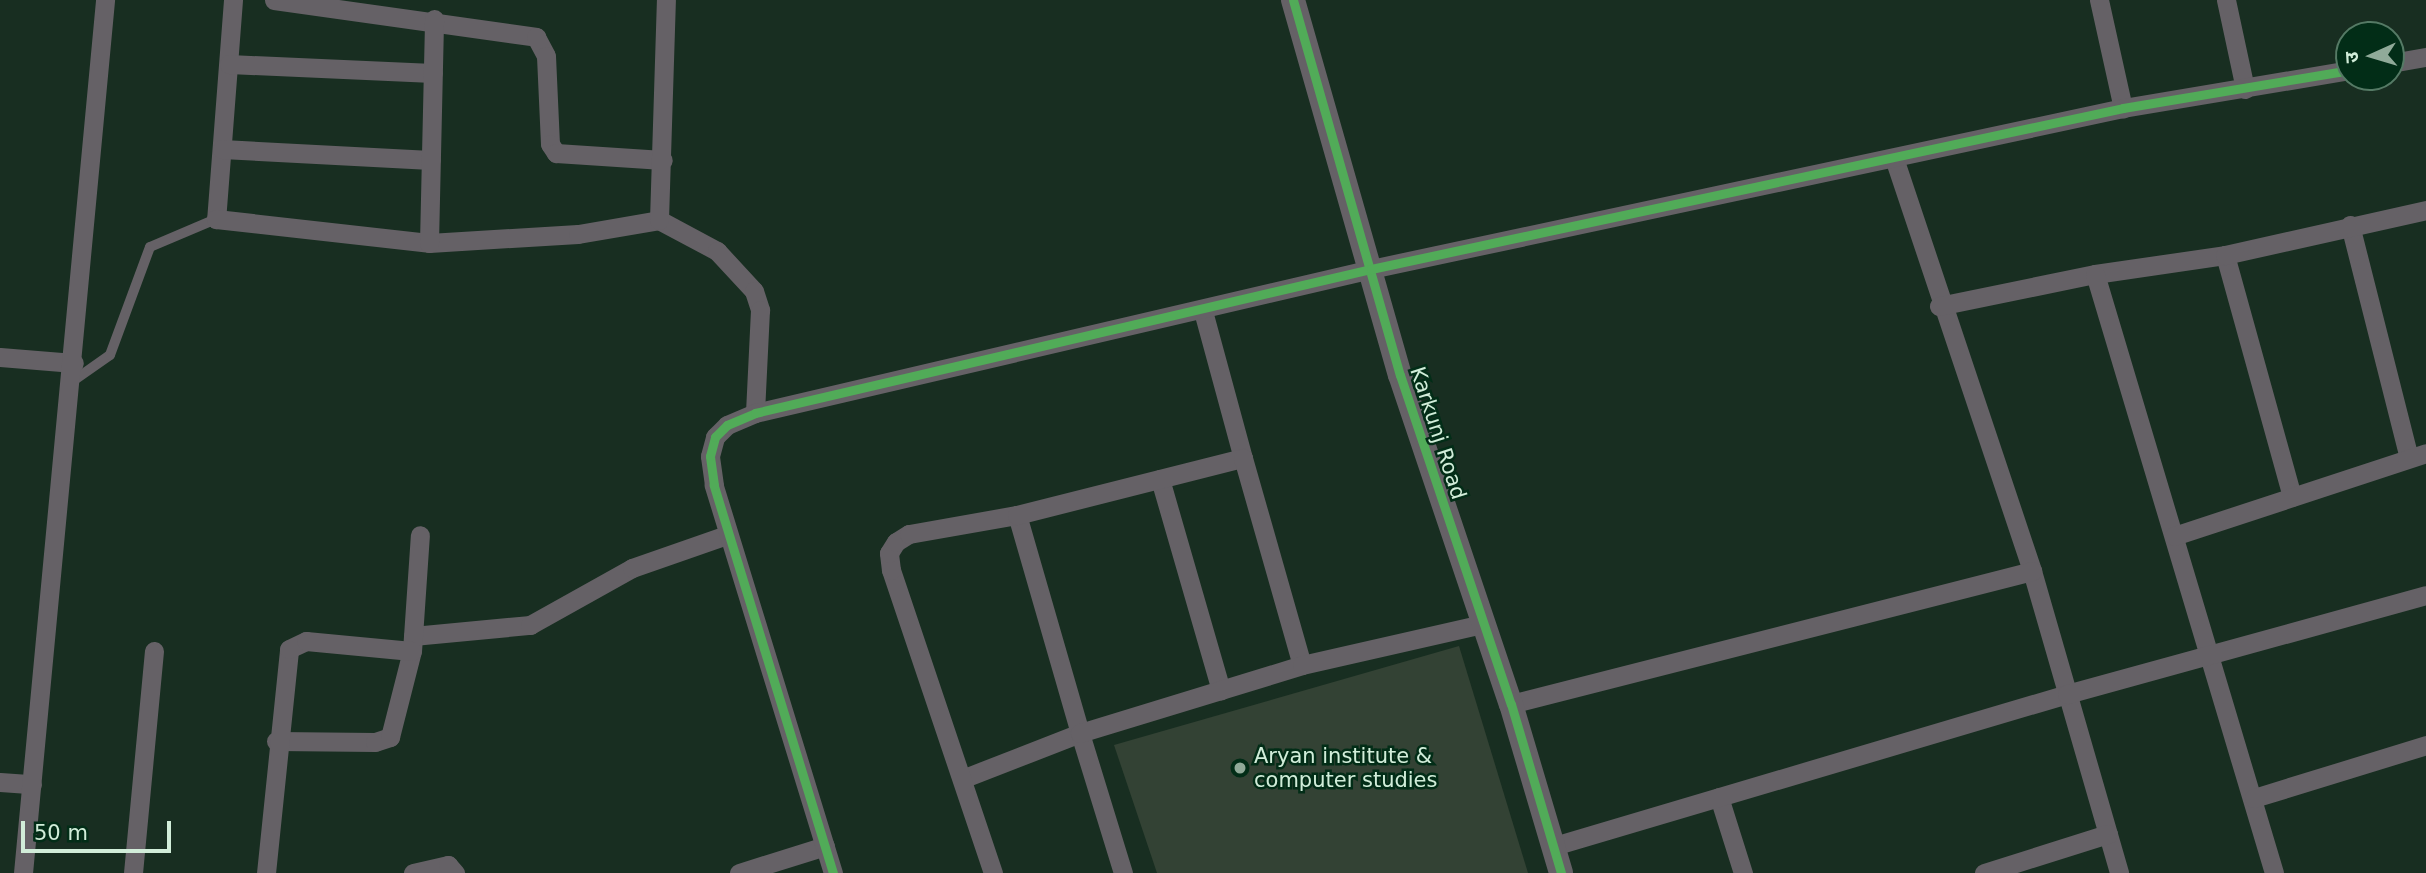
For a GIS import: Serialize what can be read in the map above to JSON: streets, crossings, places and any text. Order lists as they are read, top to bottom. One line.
{"streets":{"street":["Karkunj Road"]},"places":["Aryan institute & computer studies"],"scale_bar":"50 m","north":"left"}
